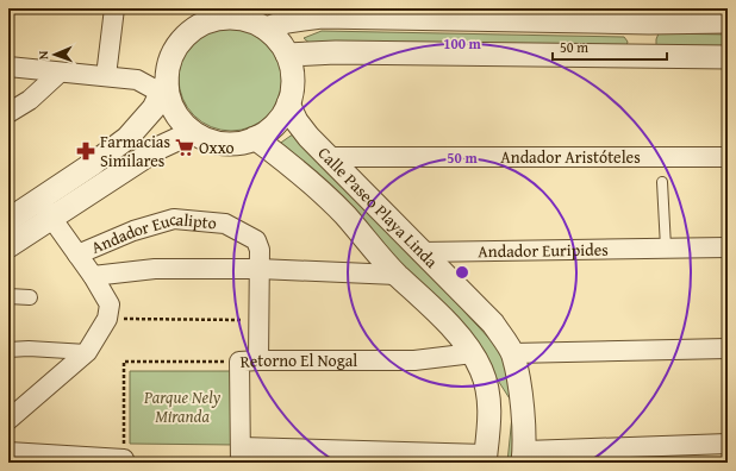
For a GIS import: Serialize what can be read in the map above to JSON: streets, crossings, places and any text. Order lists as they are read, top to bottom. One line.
{"streets":{"street":["Andador Aristóteles","Calle Paseo Playa Linda","Andador Eucalipto","Andador Euripides","Retorno El Nogal"]},"crossings":[["Andador Aristóteles","Calle Paseo Playa Linda"],["Calle Paseo Playa Linda","Andador Euripides"],["Calle Paseo Playa Linda","Retorno El Nogal"]],"parks":["Parque Nely Miranda"],"places":{"supermarket":["Oxxo"],"pharmacy":["Farmacias Similares"]},"scale_bar":"50 m","north":"left","rings":["100 m","50 m"]}
